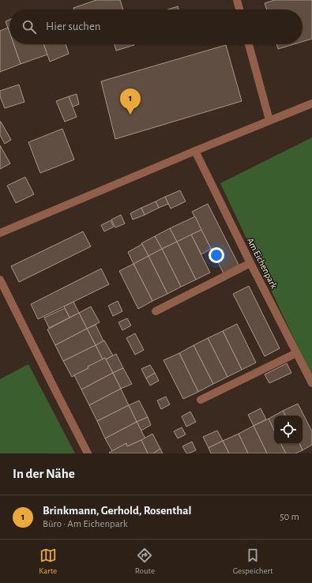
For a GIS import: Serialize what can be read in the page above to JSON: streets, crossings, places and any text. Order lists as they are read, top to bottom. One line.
{"streets":{"street":["Am Eichenpark"]},"page":{"search":"Hier suchen","pins":"1","heading":"In der Nähe","list":[{"mark":"1","name":"Brinkmann, Gerhold, Rosenthal","note":"Büro · Am Eichenpark","value":"50 m"}],"nav":["Karte","Route","Gespeichert"]}}
